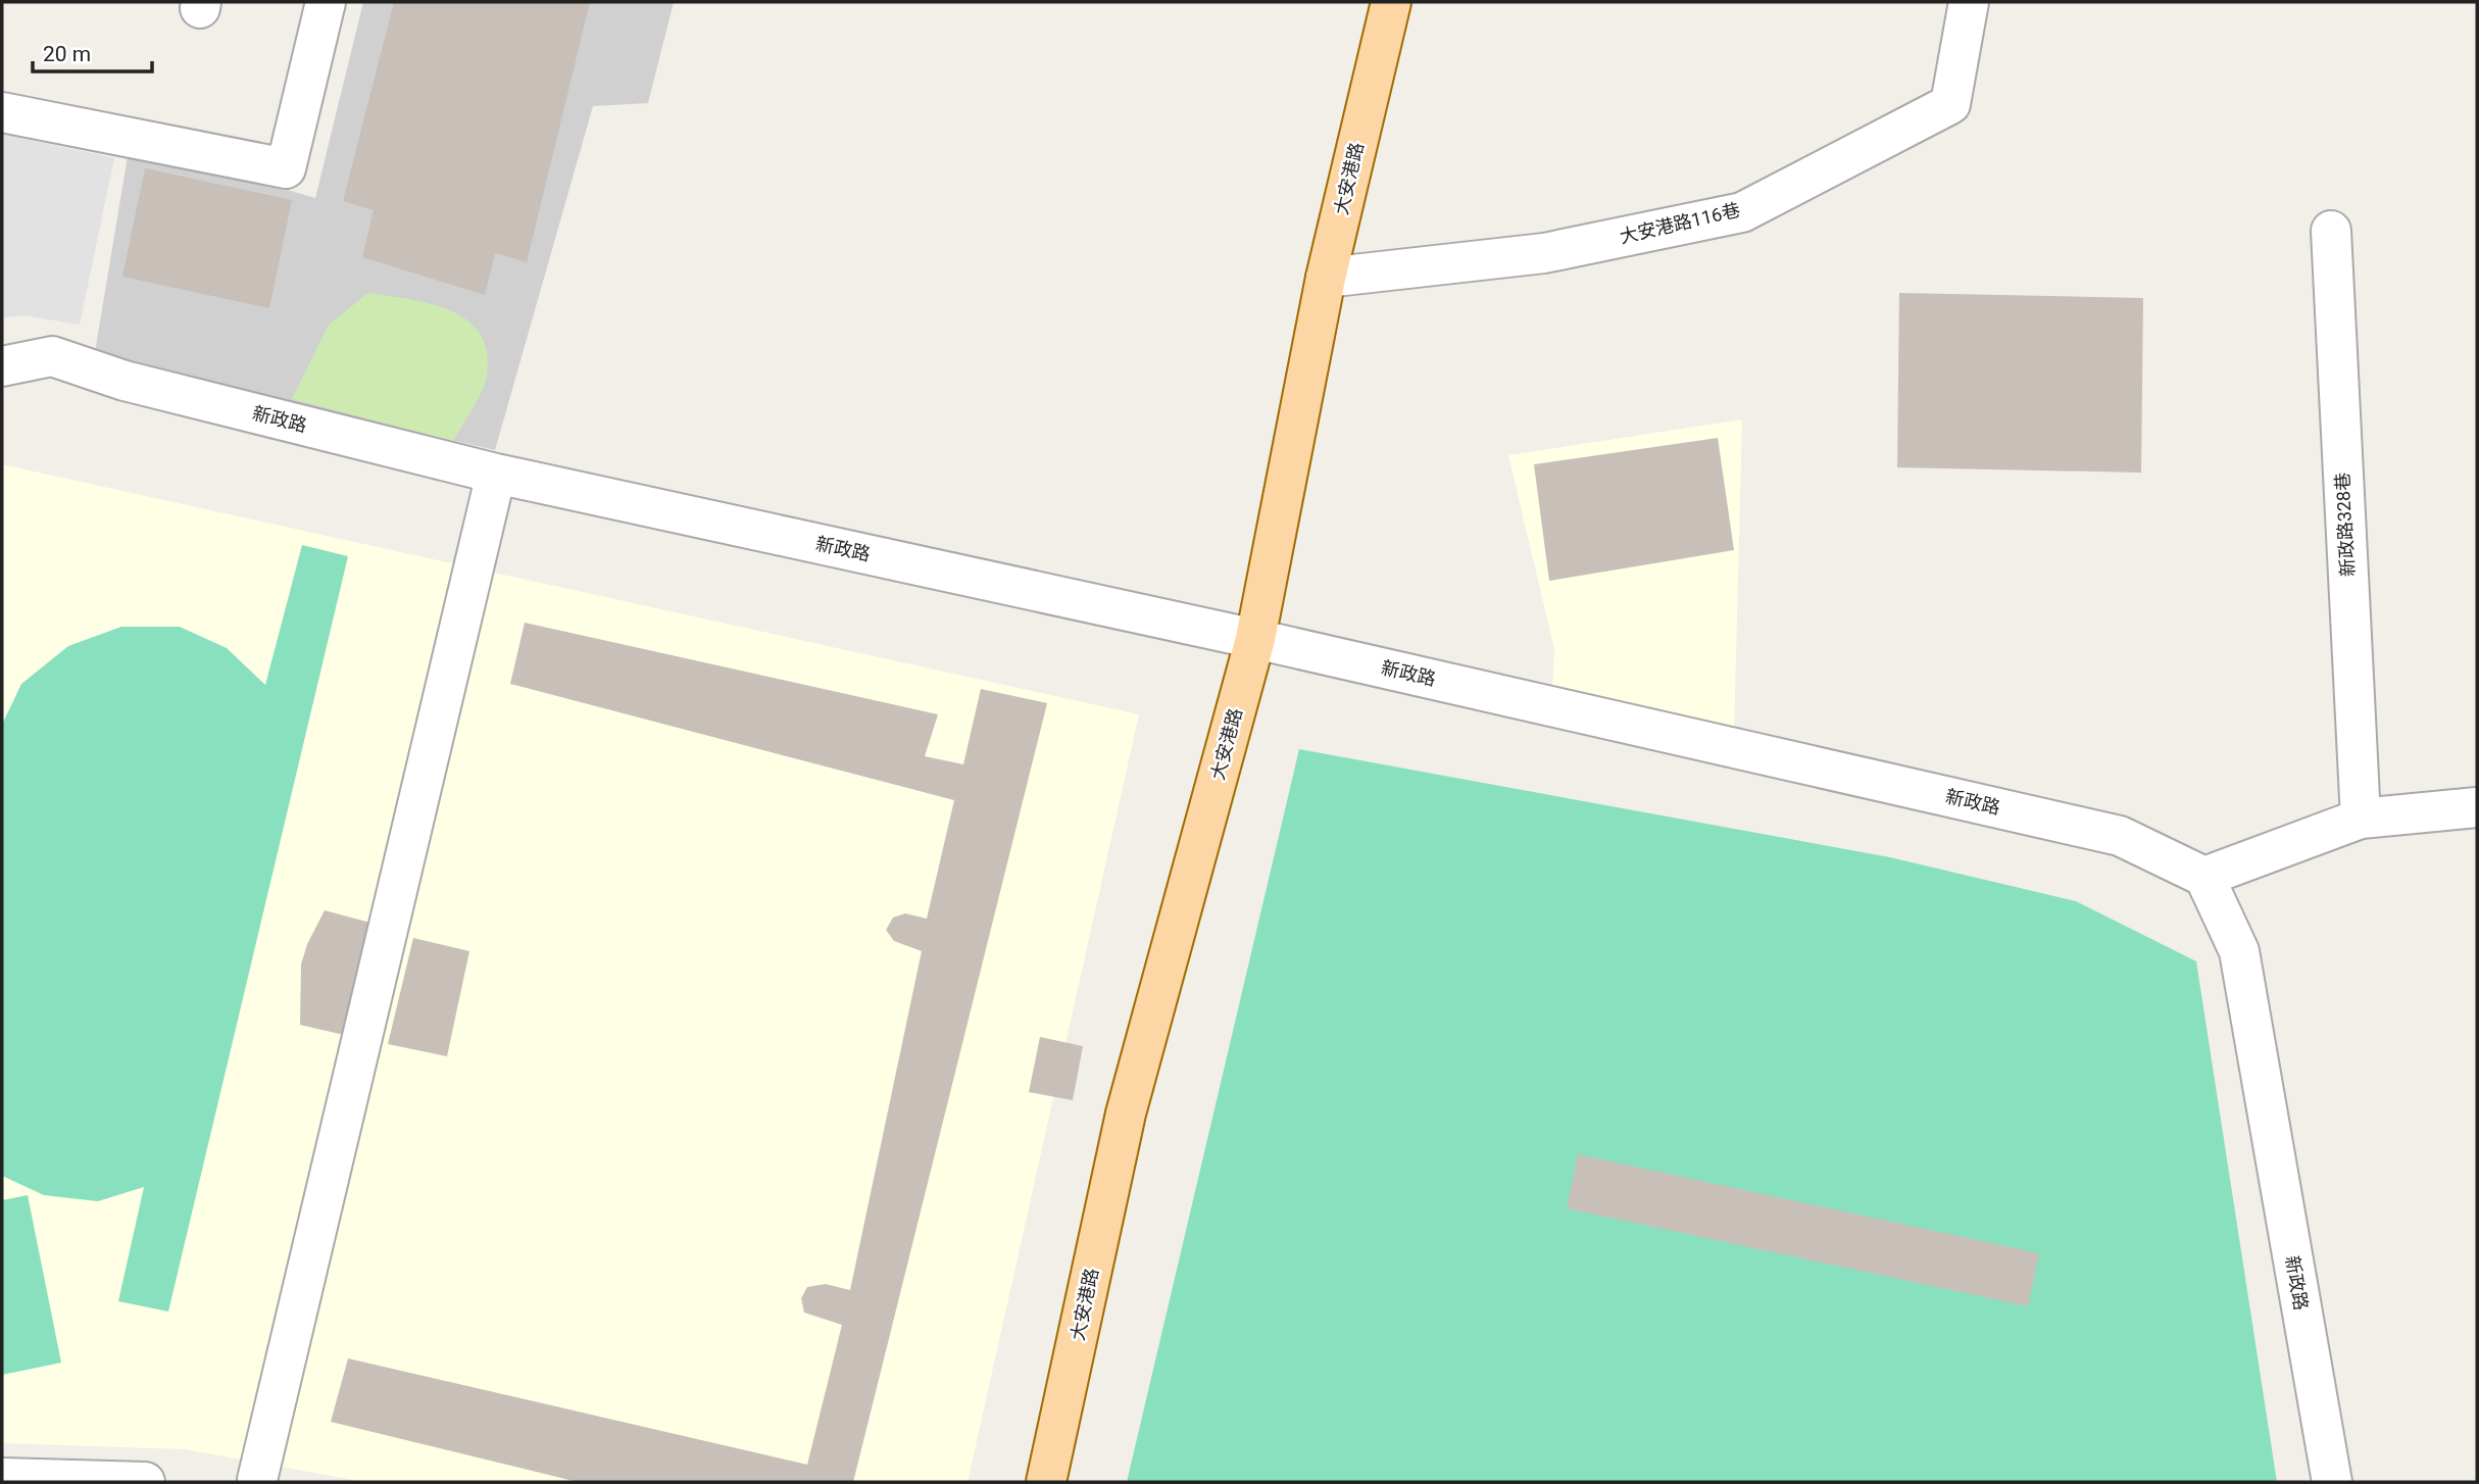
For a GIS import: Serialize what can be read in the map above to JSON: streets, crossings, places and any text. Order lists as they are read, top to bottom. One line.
{"streets":{"main road":["大安港路"],"street":["大安港路116巷","新政路","新政路328巷"]},"crossings":[["大安港路","大安港路116巷"],["大安港路","新政路"]],"scale_bar":"20 m"}
